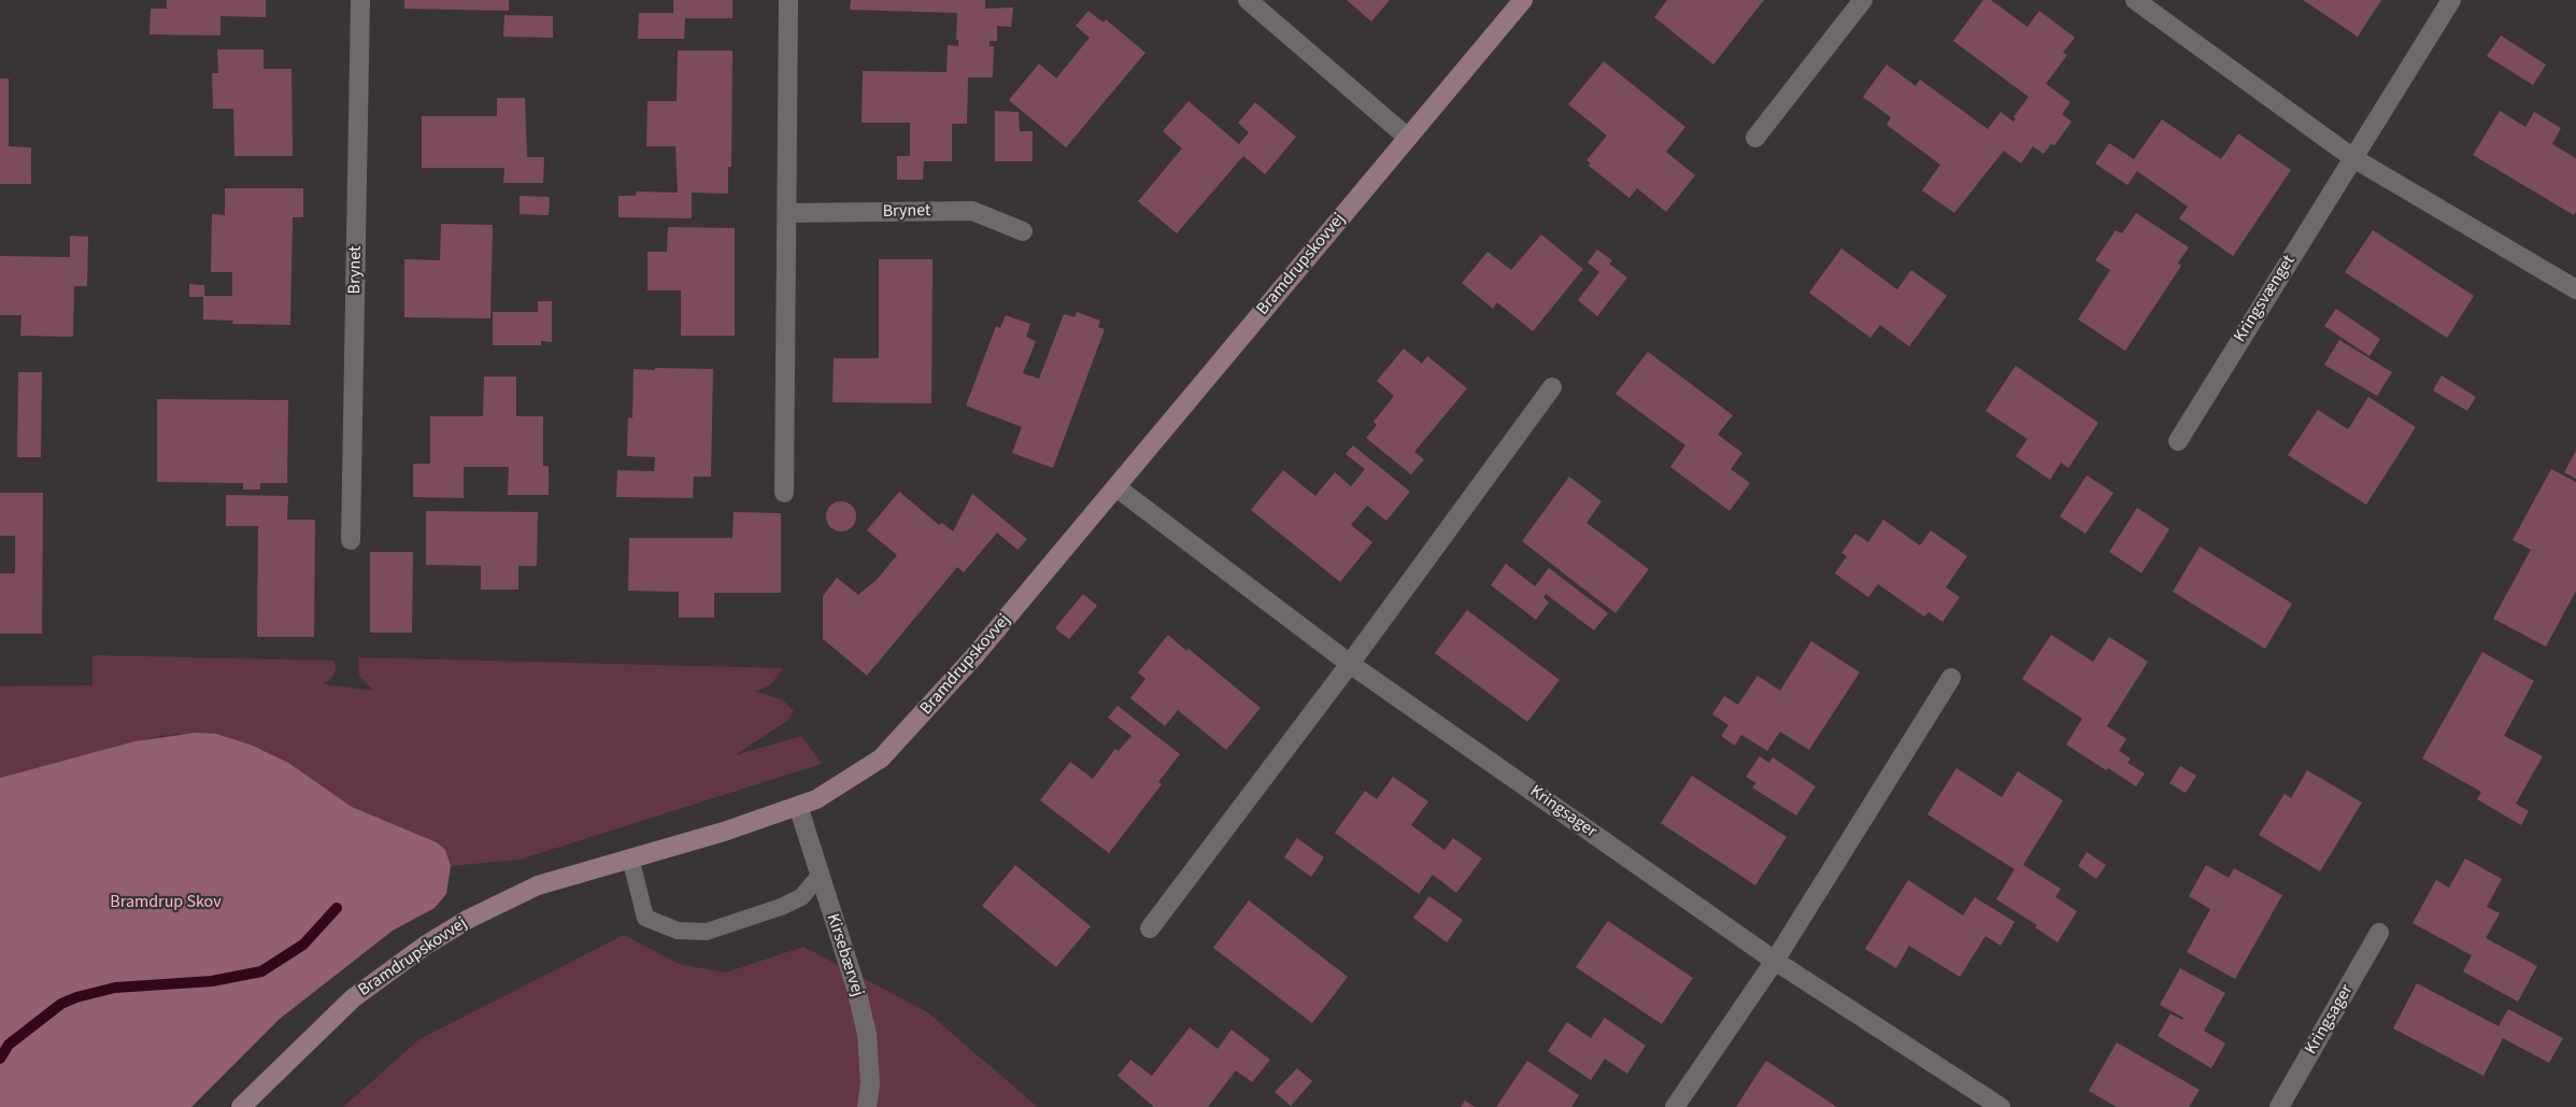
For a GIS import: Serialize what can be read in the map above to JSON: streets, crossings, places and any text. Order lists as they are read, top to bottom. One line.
{"streets":{"street":["Brynet","Bramdrupskovvej","Kringsvænget","Kringsager","Kirsebærvej"]},"crossings":[["Bramdrupskovvej","Kringsager"],["Bramdrupskovvej","Kirsebærvej"]],"parks":["Bramdrup Skov"]}
